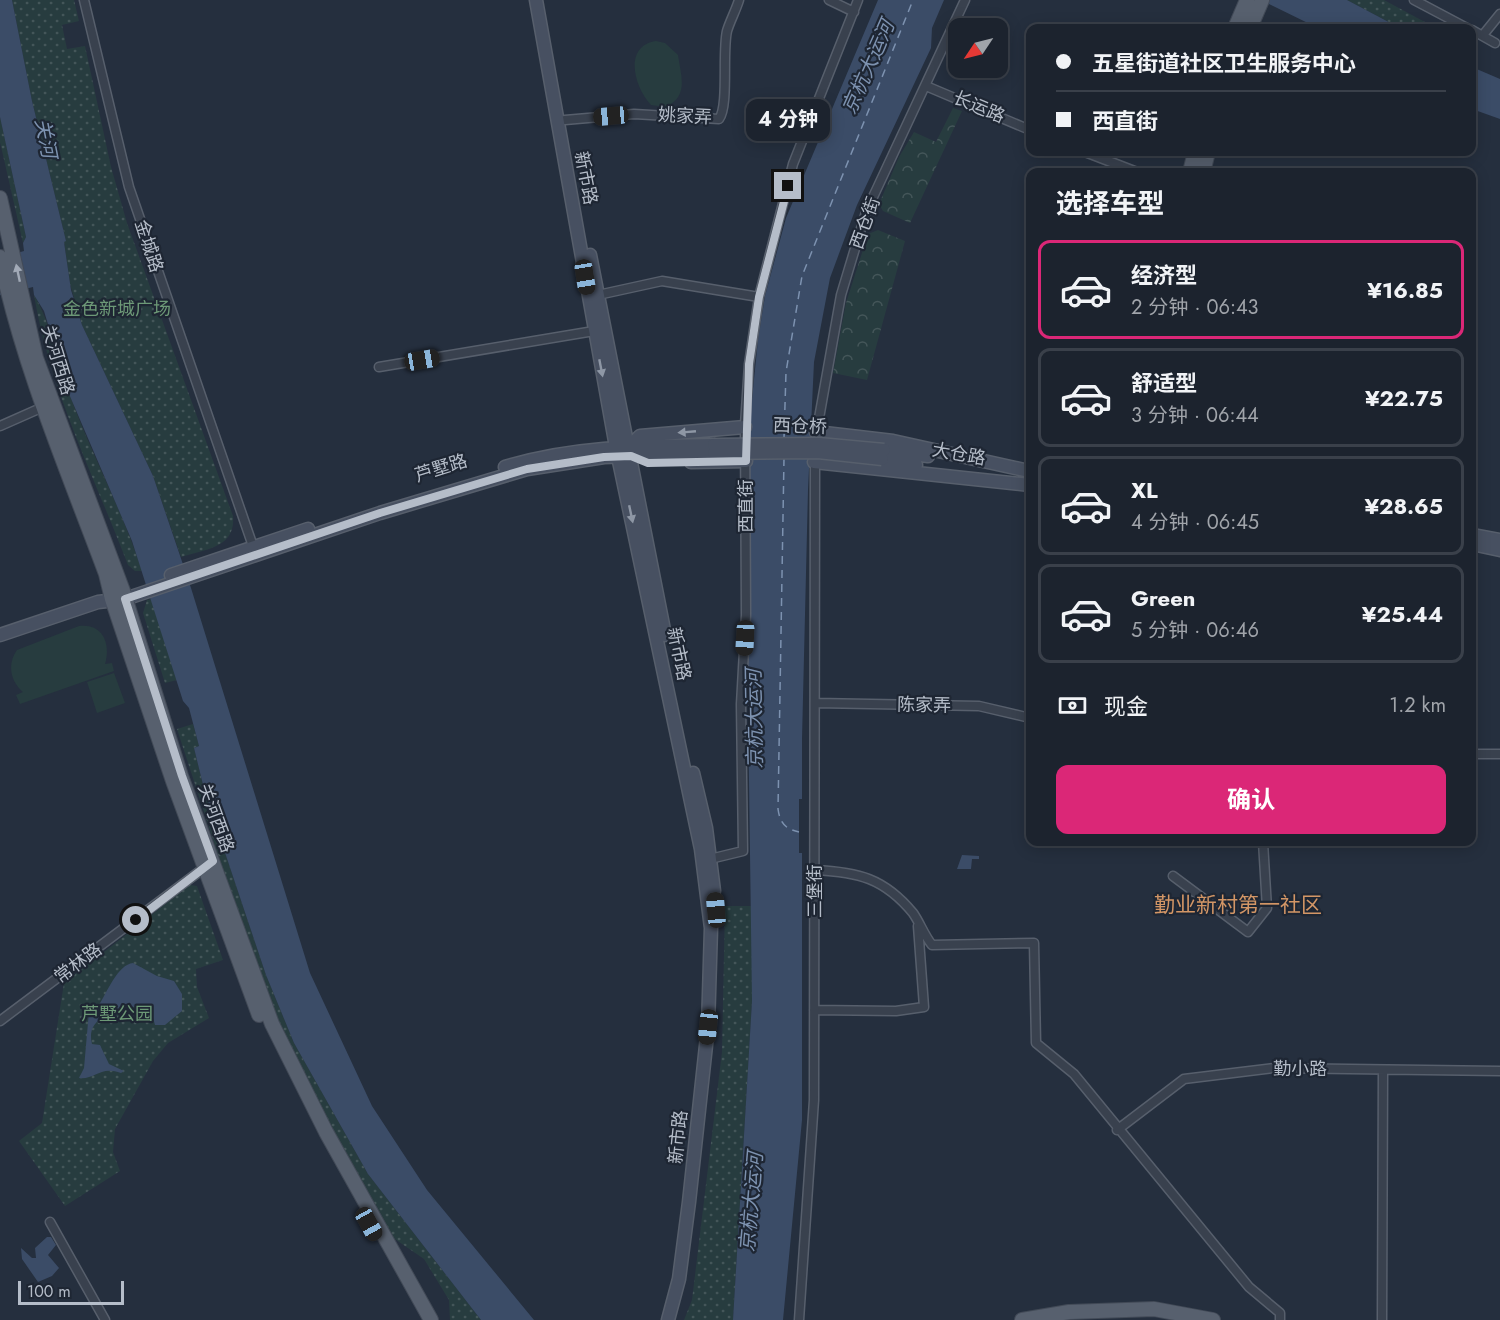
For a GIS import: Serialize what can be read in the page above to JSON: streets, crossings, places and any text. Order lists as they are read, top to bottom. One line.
{"streets":{"main road":["关河西路"],"street":["长运路","姚家弄","新市路","西仓街","金城路","西仓桥","大仓路","芦墅路","西直街","陈家弄","三堡街","常林路","勤小路"]},"crossings":[["长运路","西仓街"],["姚家弄","新市路"],["新市路","芦墅路"],["新市路","西直街"],["西仓街","三堡街"],["金城路","芦墅路"],["关河西路","芦墅路"],["关河西路","常林路"],["西仓桥","大仓路"],["西仓桥","芦墅路"],["陈家弄","三堡街"]],"districts":["勤业新村第一社区"],"water":["京杭大运河","关河"],"parks":["金色新城广场","芦墅公园"],"scale_bar":"100 m","north":"bottom left","page":{"banner":["五星街道社区卫生服务中心","西直街"],"bubble":"4 分钟","heading":"选择车型","list":[{"name":"经济型","note":"2 分钟 · 06:43","value":"¥16.85"},{"name":"舒适型","note":"3 分钟 · 06:44","value":"¥22.75"},{"name":"XL","note":"4 分钟 · 06:45","value":"¥28.65"},{"name":"Green","note":"5 分钟 · 06:46","value":"¥25.44"}],"pay":["现金","1.2 km"],"buttons":"确认","scale":"100 m"}}
